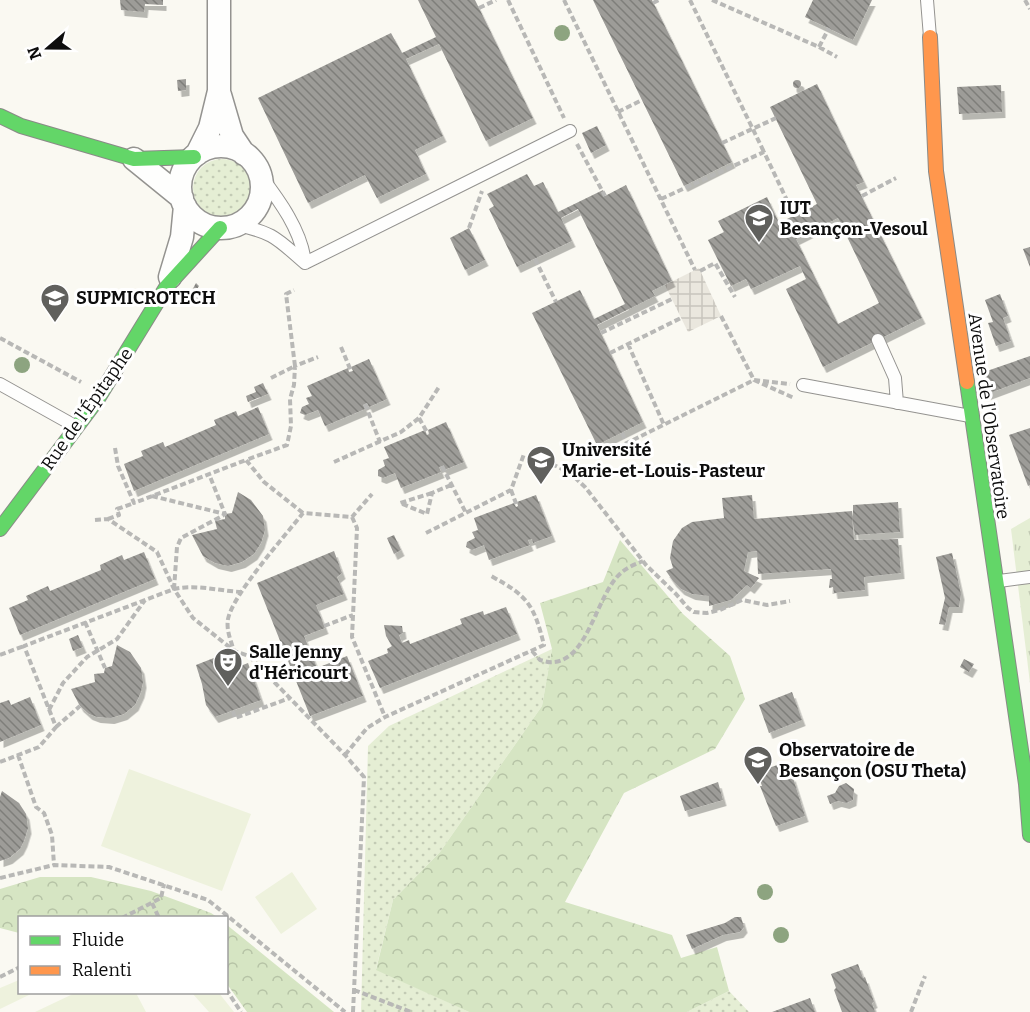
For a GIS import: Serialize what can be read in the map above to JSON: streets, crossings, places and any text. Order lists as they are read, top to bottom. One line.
{"streets":{"street":["Rue de l'Épitaphe","Avenue de l'Observatoire"]},"places":{"school or university":["IUT Besançon-Vesoul","SUPMICROTECH","Université Marie-et-Louis-Pasteur","Observatoire de Besançon (OSU Theta)"],"theatre":["Salle Jenny d'Héricourt"]},"legend":["Fluide","Ralenti"],"north":"left"}
